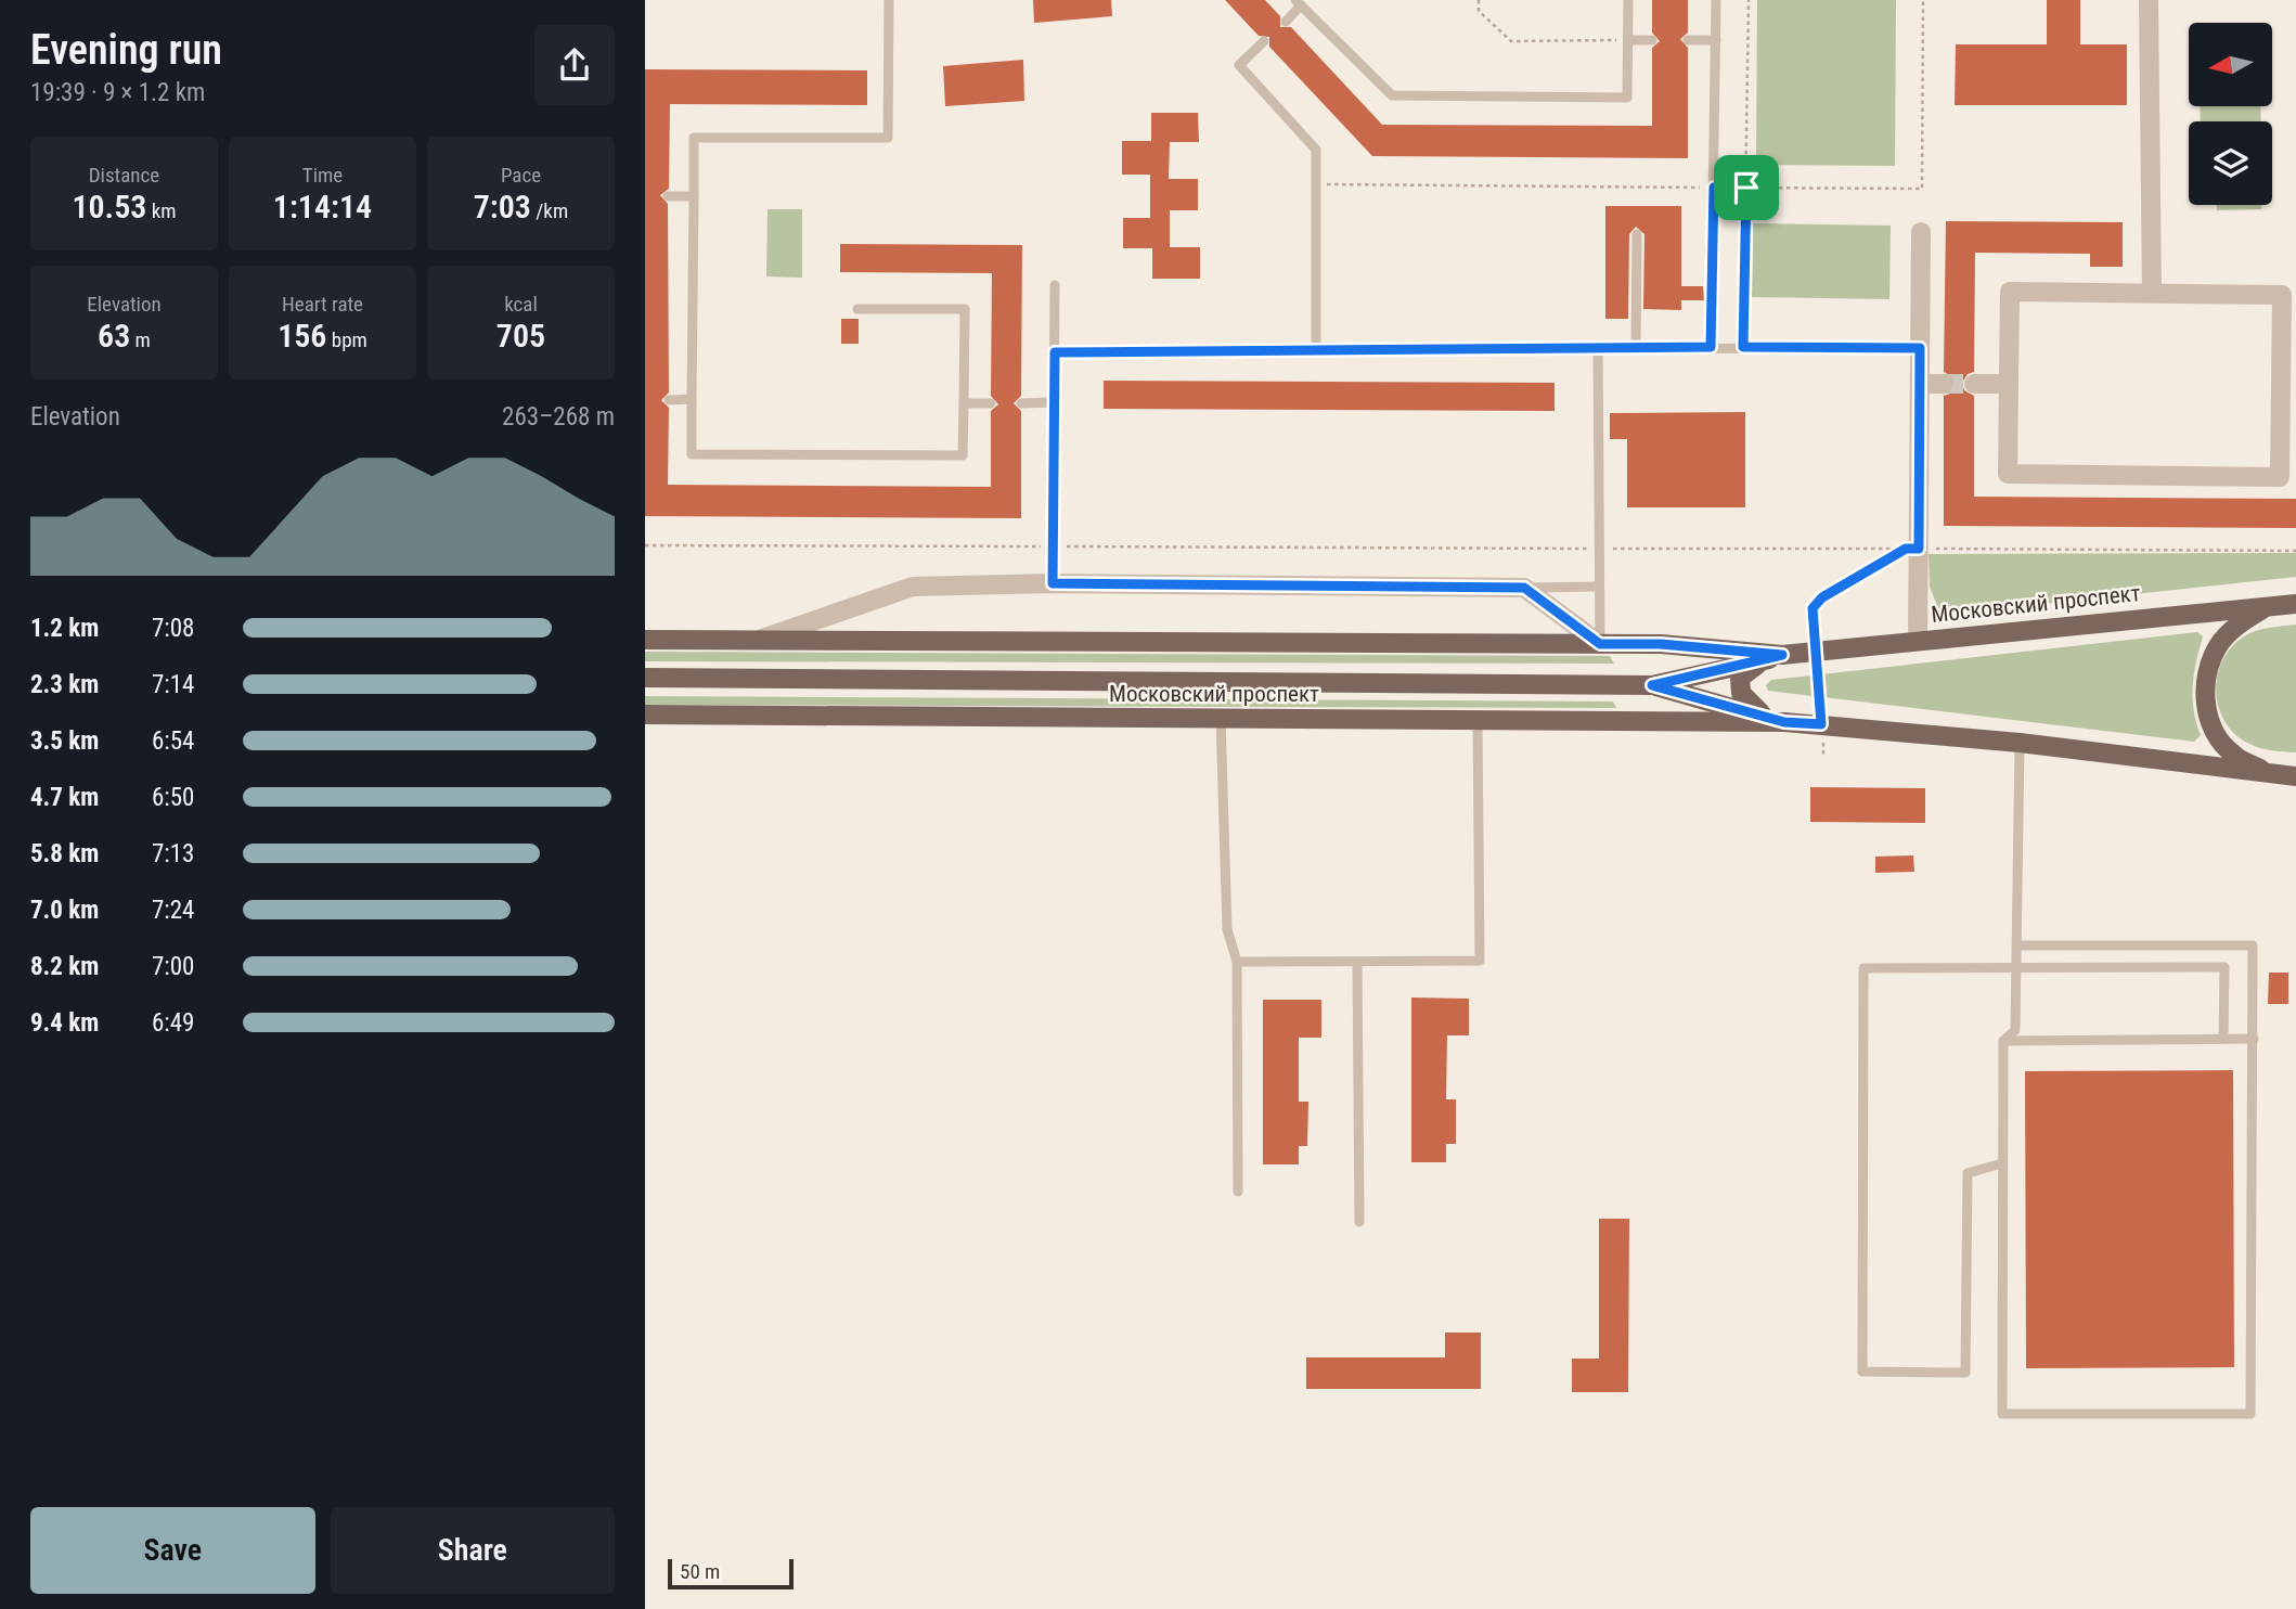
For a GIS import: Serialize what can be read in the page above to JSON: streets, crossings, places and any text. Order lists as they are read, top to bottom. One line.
{"streets":{"main road":["Московский проспект"]},"scale_bar":"50 m","north":"left","page":{"heading":["Evening run","19:39 · 9 × 1.2 km"],"stats":[["Distance","10.53 km"],["Time","1:14:14"],["Pace","7:03 /km"],["Elevation","63 m"],["Heart rate","156 bpm"],["kcal","705"]],"chart":["Elevation","263–268 m"],"list":[{"name":"1.2 km","note":"7:08"},{"name":"2.3 km","note":"7:14"},{"name":"3.5 km","note":"6:54"},{"name":"4.7 km","note":"6:50"},{"name":"5.8 km","note":"7:13"},{"name":"7.0 km","note":"7:24"},{"name":"8.2 km","note":"7:00"},{"name":"9.4 km","note":"6:49"}],"buttons":["Save","Share"],"scale":"50 m"}}
